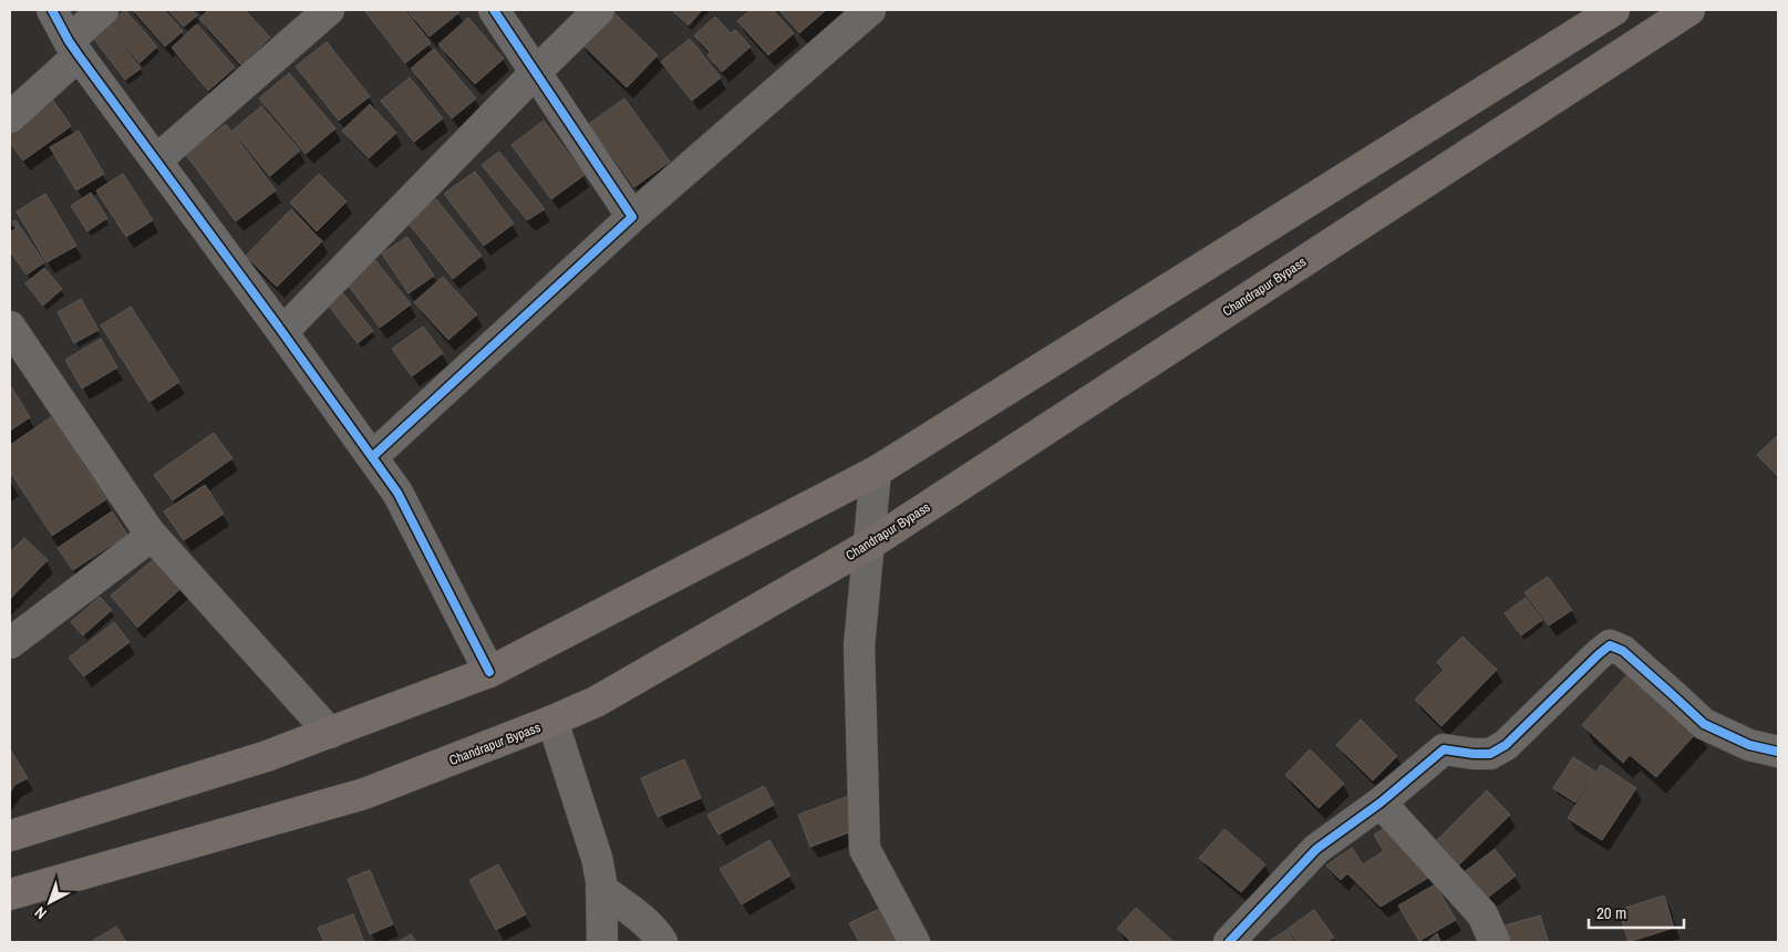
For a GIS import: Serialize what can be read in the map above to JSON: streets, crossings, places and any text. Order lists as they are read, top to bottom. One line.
{"streets":{"highway":["Chandrapur Bypass"]},"scale_bar":"20 m","north":"bottom left"}
